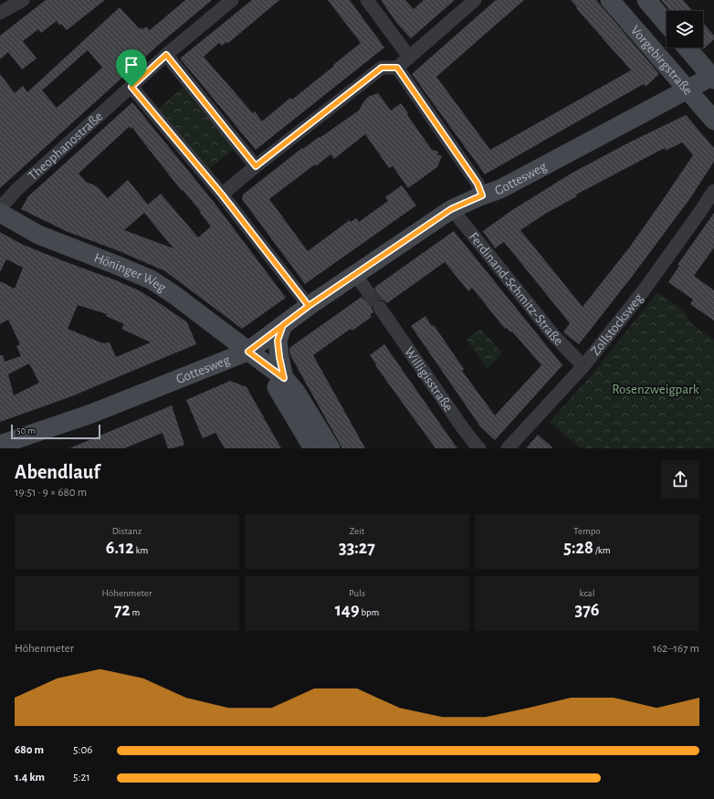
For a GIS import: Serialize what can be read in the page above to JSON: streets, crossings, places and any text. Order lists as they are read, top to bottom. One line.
{"streets":{"street":["Vorgebirgstraße","Theophanostraße","Gottesweg","Höninger Weg","Ferdinand-Schmitz-Straße","Zollstocksweg","Willigisstraße"]},"crossings":[["Vorgebirgstraße","Gottesweg"],["Gottesweg","Höninger Weg"],["Gottesweg","Ferdinand-Schmitz-Straße"],["Ferdinand-Schmitz-Straße","Zollstocksweg"]],"parks":["Rosenzweigpark"],"scale_bar":"50 m","page":{"scale":"50 m","heading":["Abendlauf","19:51 · 9 × 680 m"],"stats":[["Distanz","6.12 km"],["Zeit","33:27"],["Tempo","5:28 /km"],["Höhenmeter","72 m"],["Puls","149 bpm"],["kcal","376"]],"chart":["Höhenmeter","162–167 m"],"list":[{"name":"680 m","note":"5:06"},{"name":"1.4 km","note":"5:21"}]}}
